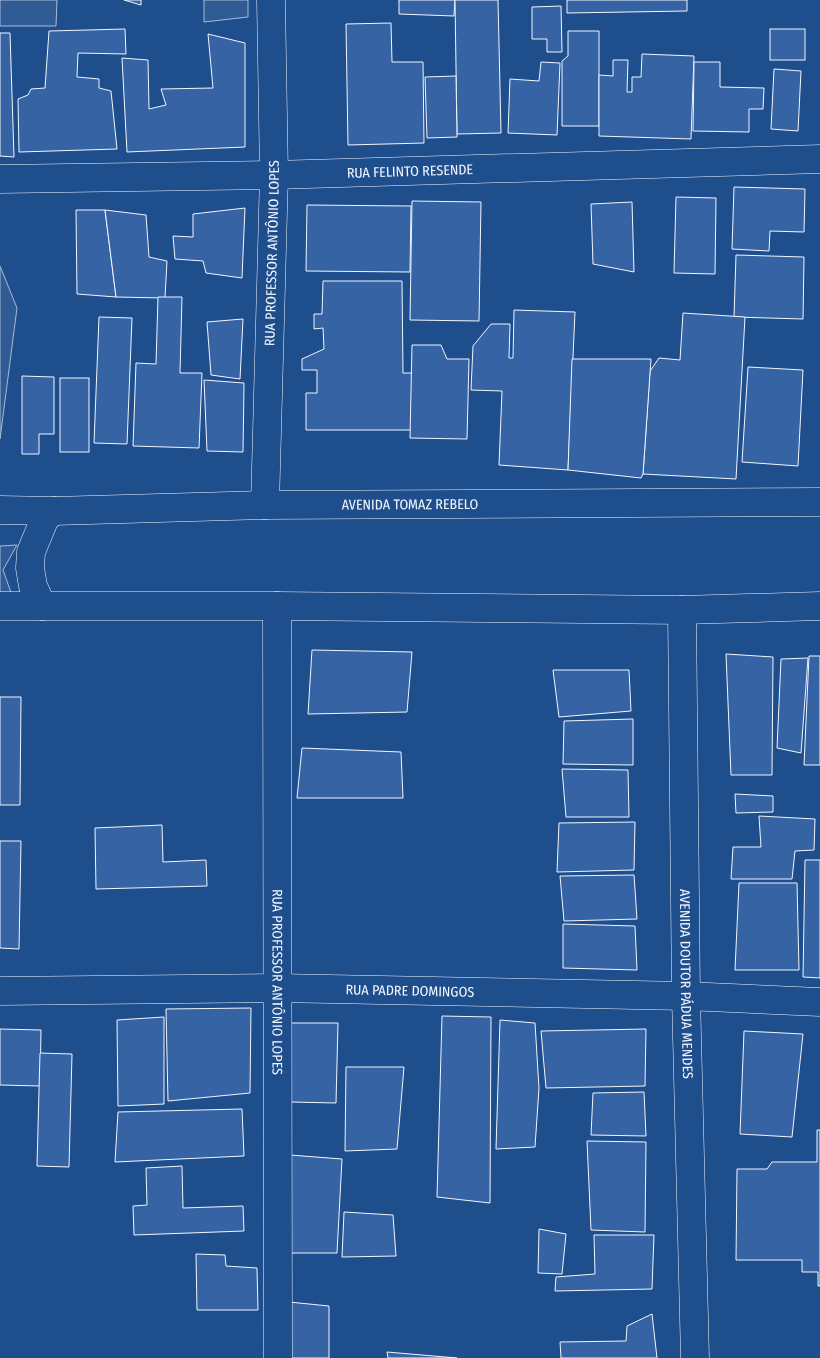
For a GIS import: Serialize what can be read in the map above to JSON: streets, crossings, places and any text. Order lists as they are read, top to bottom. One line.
{"streets":{"street":["RUA FELINTO RESENDE","RUA PROFESSOR ANTÔNIO LOPES","AVENIDA TOMAZ REBELO","AVENIDA DOUTOR PÁDUA MENDES","RUA PADRE DOMINGOS"]},"crossings":[["RUA FELINTO RESENDE","RUA PROFESSOR ANTÔNIO LOPES"],["RUA PROFESSOR ANTÔNIO LOPES","AVENIDA TOMAZ REBELO"],["RUA PROFESSOR ANTÔNIO LOPES","RUA PADRE DOMINGOS"],["AVENIDA DOUTOR PÁDUA MENDES","RUA PADRE DOMINGOS"]]}
